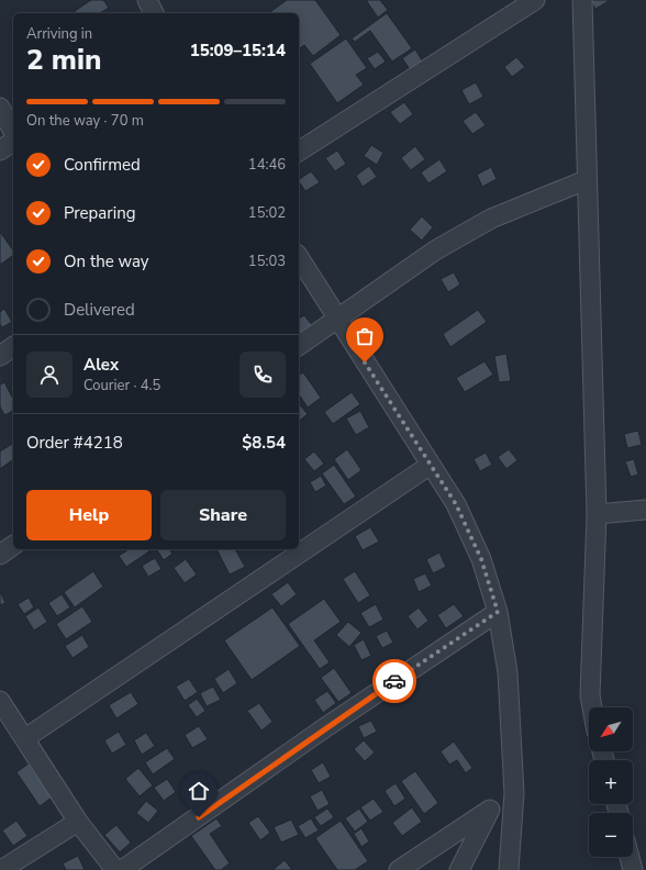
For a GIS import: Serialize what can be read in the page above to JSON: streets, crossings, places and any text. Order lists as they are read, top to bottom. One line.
{"north":"bottom left","page":{"heading":["2 min","Arriving in","15:09–15:14"],"panel":["Alex","Courier · 4.5","Order #4218","$8.54"],"bar":"On the way · 70 m","list":[["Confirmed","14:46"],["Preparing","15:02"],["On the way","15:03"],"Delivered"],"buttons":["Help","Share"],"map_buttons":["+","−"]}}
